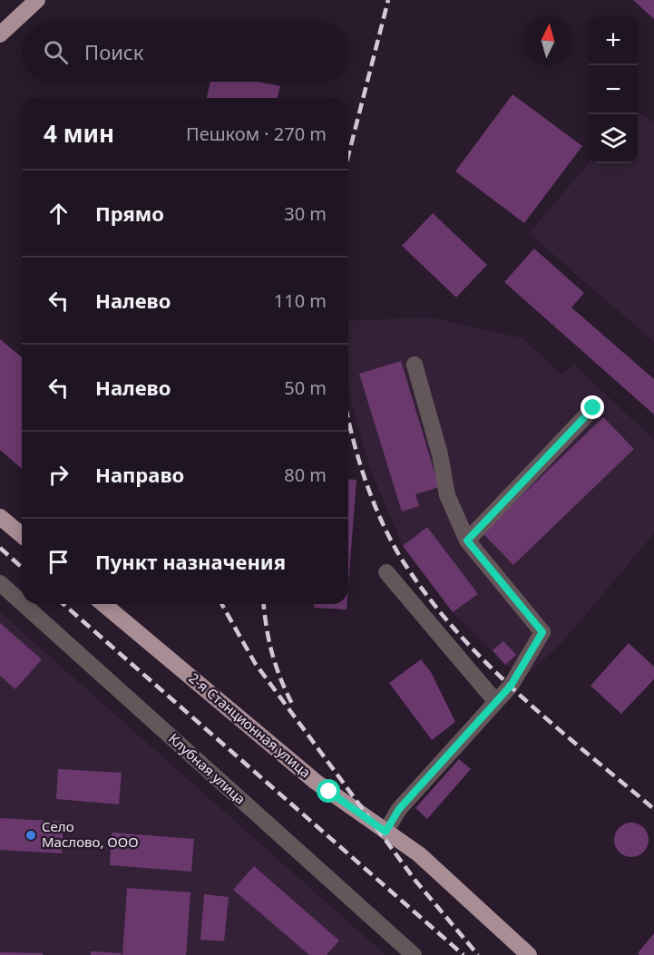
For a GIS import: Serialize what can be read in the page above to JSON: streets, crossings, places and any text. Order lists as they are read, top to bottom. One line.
{"streets":{"main road":["2-я Станционная улица"],"street":["Клубная улица"]},"places":["Село Маслово, ООО"],"north":"top","page":{"map_buttons":["+","−"],"search":"Поиск","heading":["4 мин","Пешком · 270 m"],"list":[["Прямо","30 m"],["Налево","110 m"],["Налево","50 m"],["Направо","80 m"],"Пункт назначения"]}}
